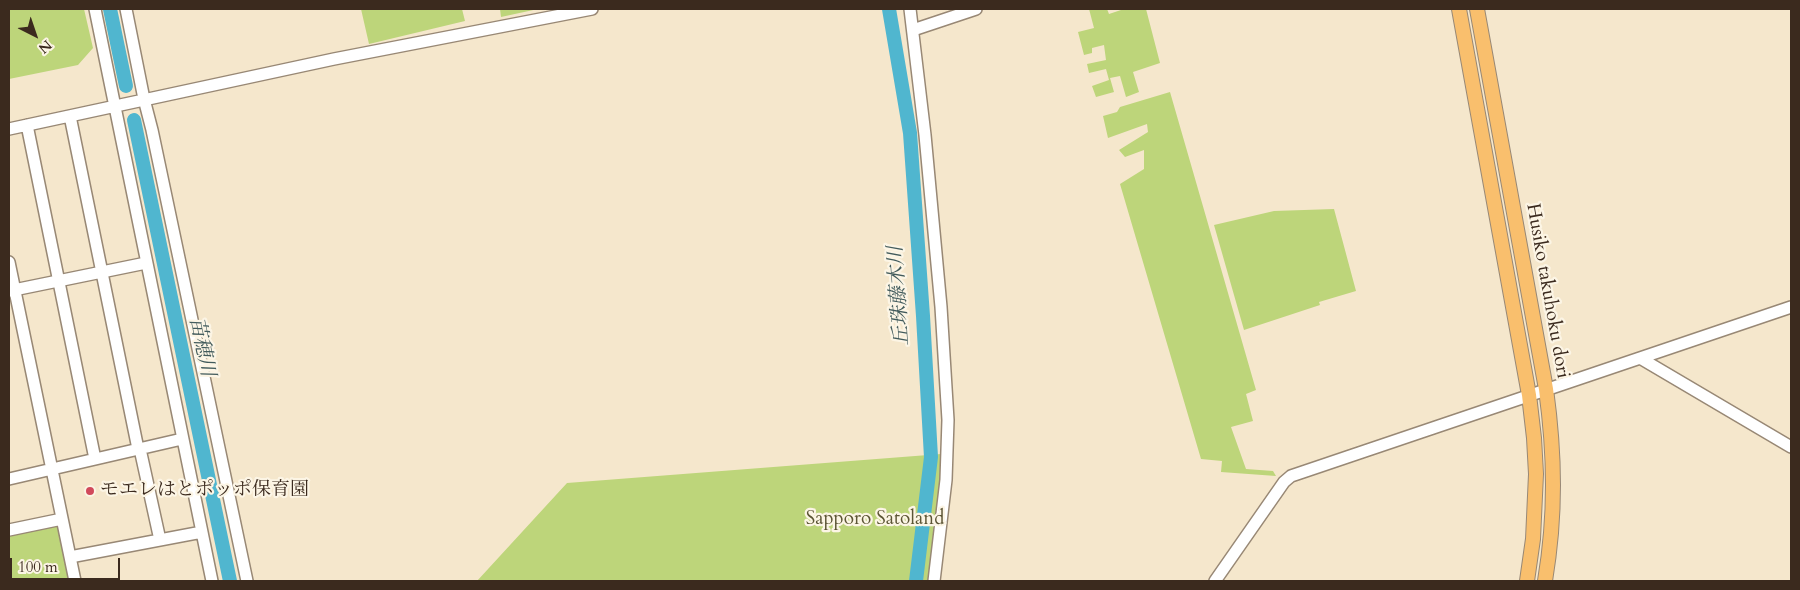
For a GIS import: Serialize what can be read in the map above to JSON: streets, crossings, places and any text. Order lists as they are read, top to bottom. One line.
{"streets":{"main road":["Husiko takuhoku dori"]},"water":["丘珠藤木川","苗穂川"],"parks":["Sapporo Satoland"],"places":["モエレはとポッポ保育園"],"scale_bar":"100 m","north":"bottom right"}
